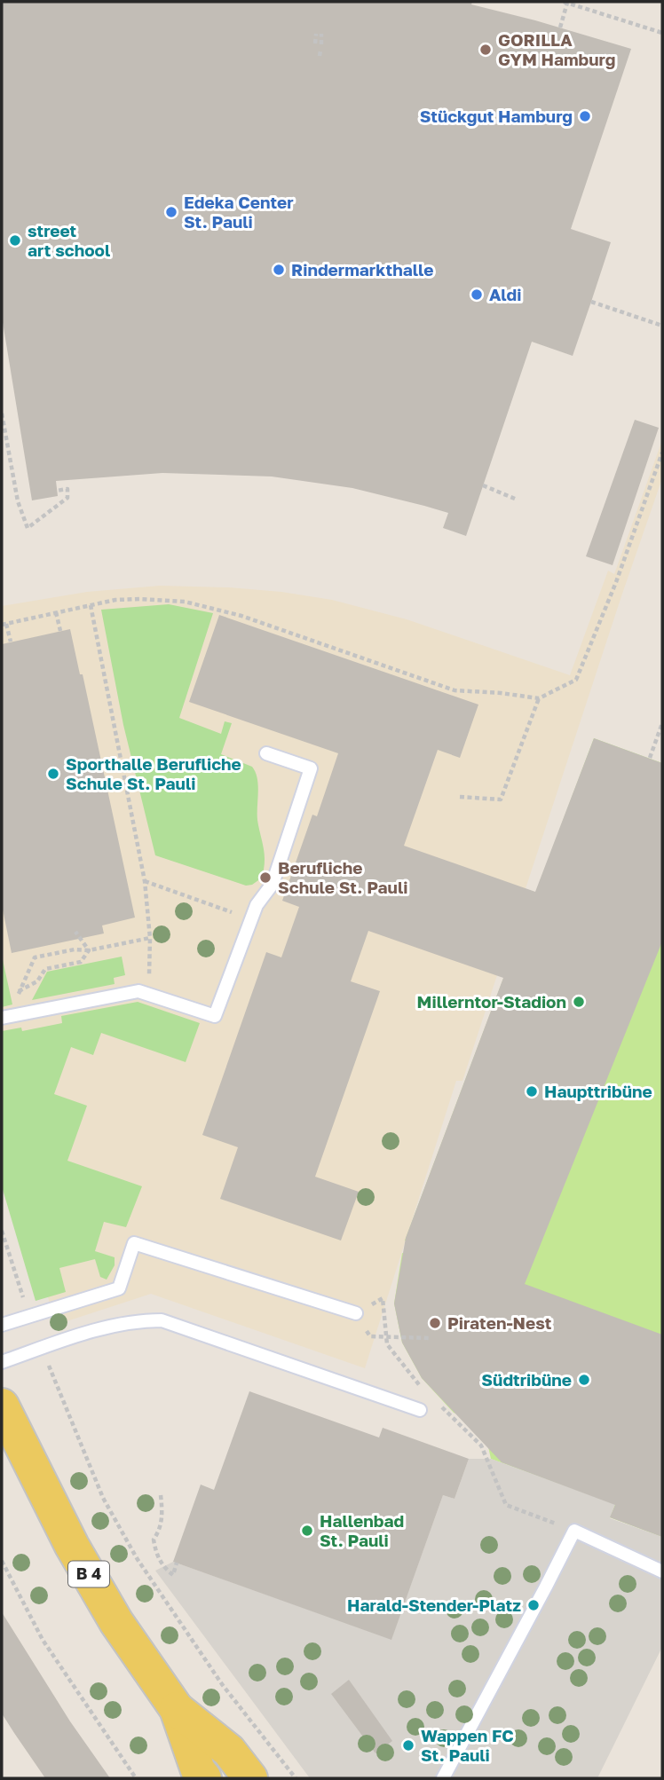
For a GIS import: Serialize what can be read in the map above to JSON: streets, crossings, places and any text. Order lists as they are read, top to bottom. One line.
{"streets":{"main road":["B 4"]},"places":["GORILLA GYM Hamburg","Stückgut Hamburg","Edeka Center St. Pauli","street art school","Rindermarkthalle","Aldi","Sporthalle Berufliche Schule St. Pauli","Berufliche Schule St. Pauli","Millerntor-Stadion","Haupttribüne","Piraten-Nest","Südtribüne","Hallenbad St. Pauli","Harald-Stender-Platz","Wappen FC St. Pauli"]}
